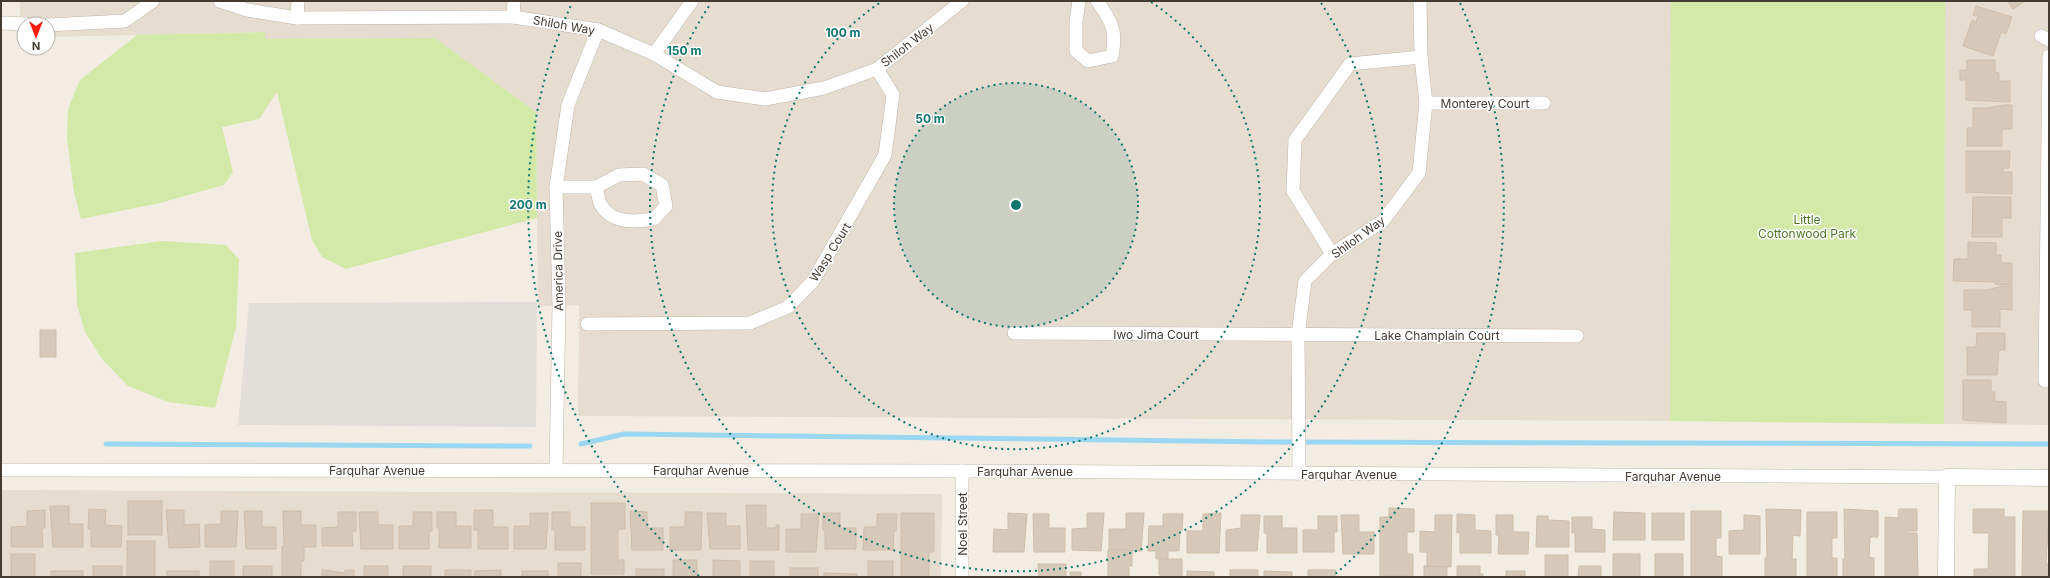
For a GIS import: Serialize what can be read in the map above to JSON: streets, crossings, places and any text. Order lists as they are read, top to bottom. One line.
{"streets":{"street":["Shiloh Way","Monterey Court","Wasp Court","America Drive","Iwo Jima Court","Lake Champlain Court","Farquhar Avenue","Noel Street"]},"crossings":[["Shiloh Way","Monterey Court"],["Shiloh Way","Wasp Court"],["Shiloh Way","America Drive"],["Shiloh Way","Iwo Jima Court"],["Shiloh Way","Lake Champlain Court"],["Shiloh Way","Farquhar Avenue"],["America Drive","Farquhar Avenue"],["Iwo Jima Court","Lake Champlain Court"],["Farquhar Avenue","Noel Street"]],"parks":["Little Cottonwood Park"],"north":"bottom","rings":["100 m","150 m","50 m","200 m"]}
